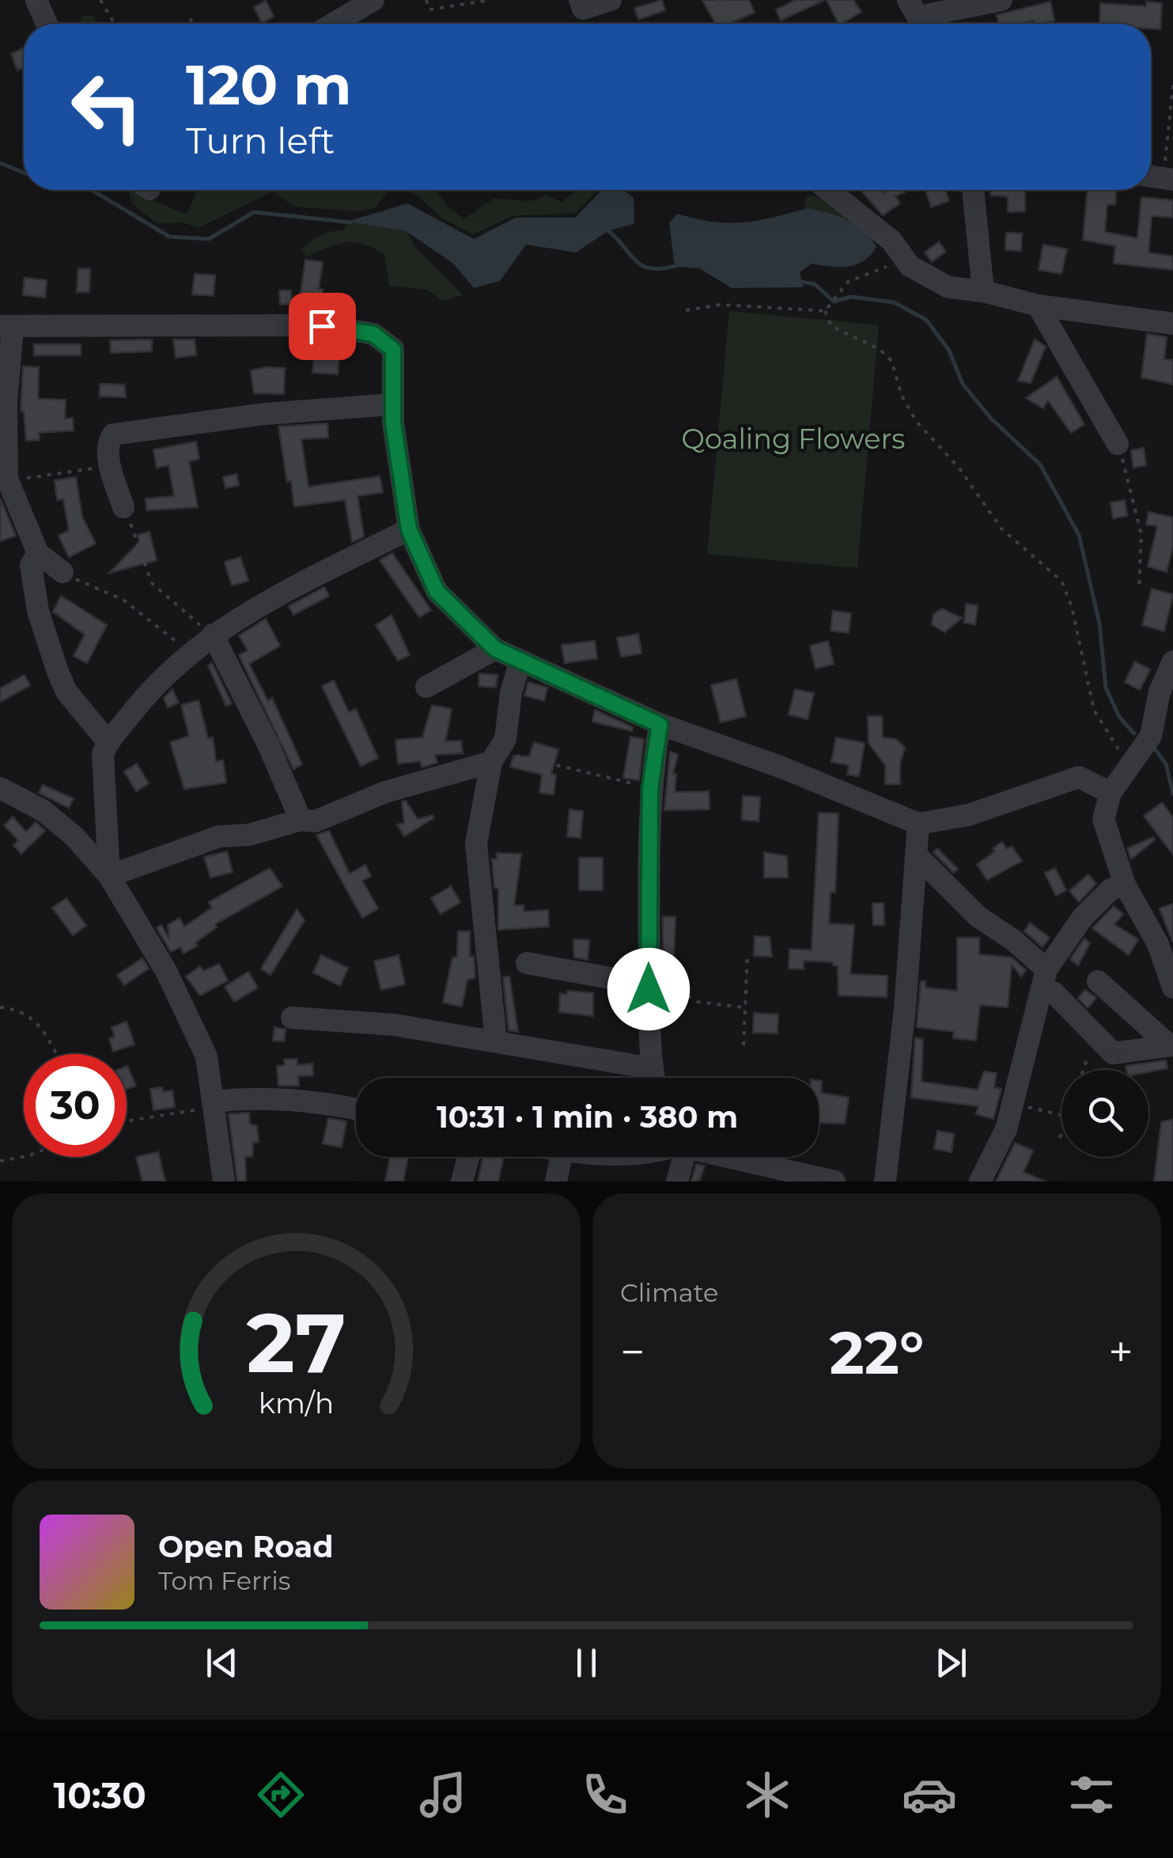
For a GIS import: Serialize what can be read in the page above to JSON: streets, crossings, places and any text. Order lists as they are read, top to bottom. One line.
{"parks":["Qoaling Flowers"],"page":{"turn":["120 m","Turn left"],"limit":"30","trip":"10:31 · 1 min · 380 m","tile":"Climate","heat":["−","22°","+"],"song":["Open Road","Tom Ferris"],"tabs":"10:30","gauge":["27","km/h"]}}
